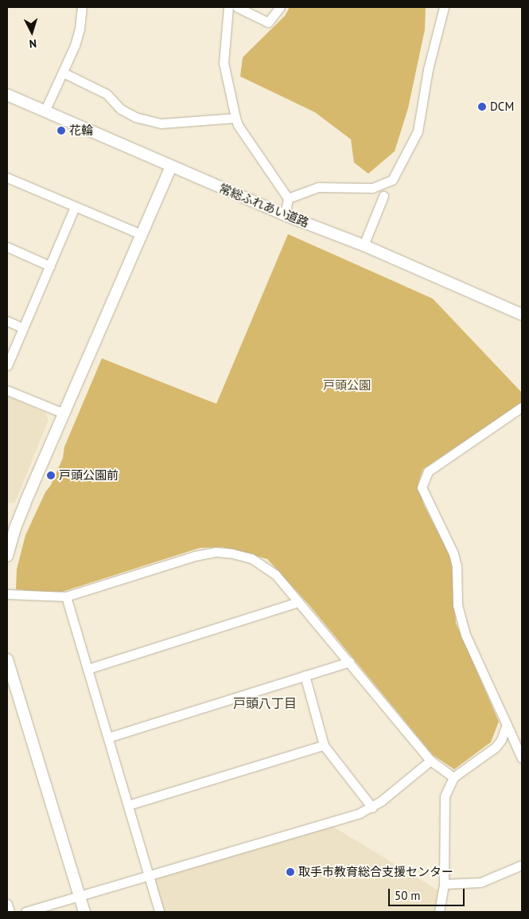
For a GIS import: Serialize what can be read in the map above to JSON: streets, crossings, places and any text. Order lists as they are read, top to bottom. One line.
{"streets":{"street":["常総ふれあい道路"]},"districts":["戸頭八丁目"],"parks":["戸頭公園"],"places":["DCM","花輪","戸頭公園前","取手市教育総合支援センター"],"scale_bar":"50 m","north":"bottom"}
